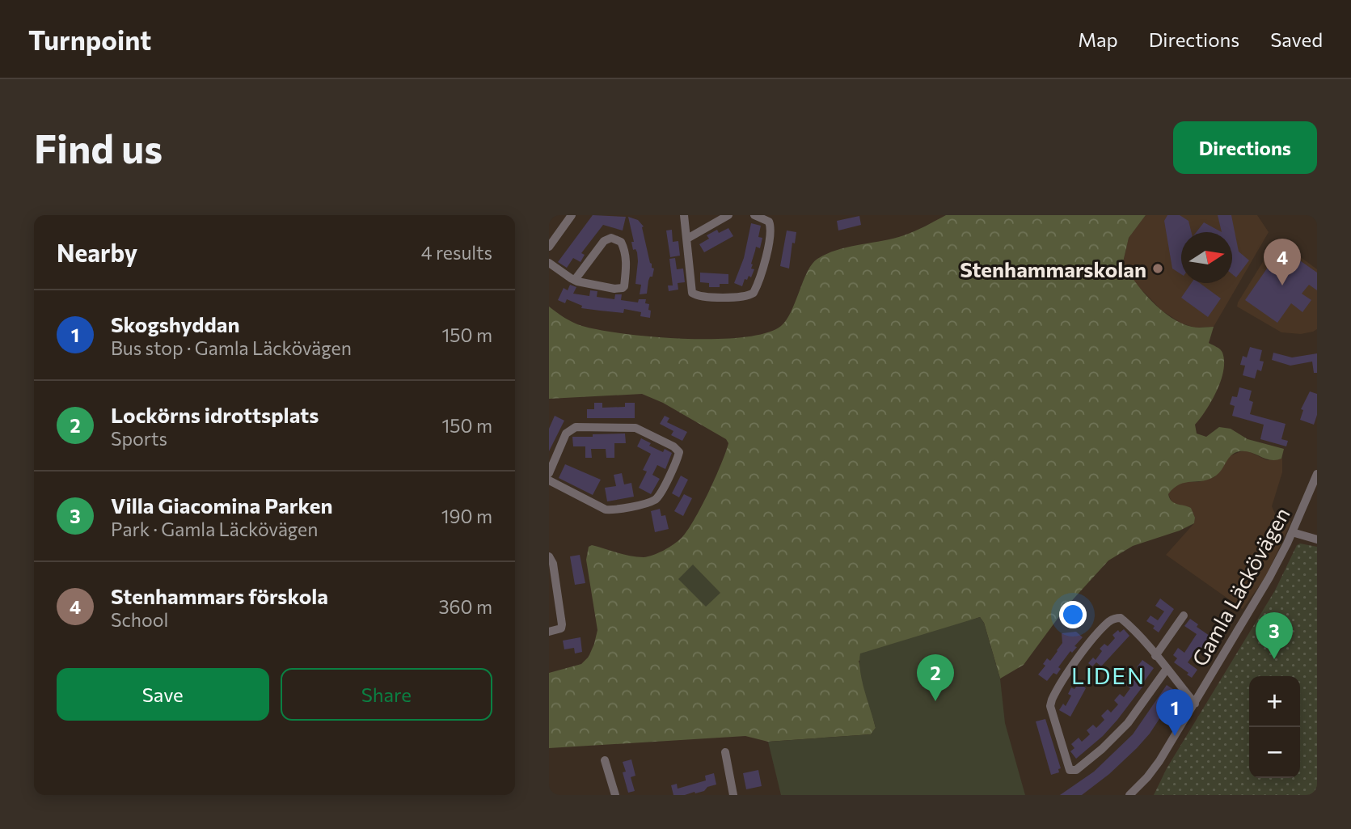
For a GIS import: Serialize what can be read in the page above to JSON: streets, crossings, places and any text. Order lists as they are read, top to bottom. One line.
{"streets":{"street":["Gamla Läckövägen"]},"districts":["LIDEN"],"places":["Stenhammarskolan"],"north":"right","page":{"header":"Turnpoint","nav":["Map","Directions","Saved"],"buttons":["Directions",["Save","Share"]],"title":"Find us","heading":["Nearby","4 results"],"pins":["4","3","2","1"],"list":[{"mark":"1","name":"Skogshyddan","note":"Bus stop · Gamla Läckövägen","value":"150 m"},{"mark":"2","name":"Lockörns idrottsplats","note":"Sports","value":"150 m"},{"mark":"3","name":"Villa Giacomina Parken","note":"Park · Gamla Läckövägen","value":"190 m"},{"mark":"4","name":"Stenhammars förskola","note":"School","value":"360 m"}],"map_buttons":["+","−"]}}
